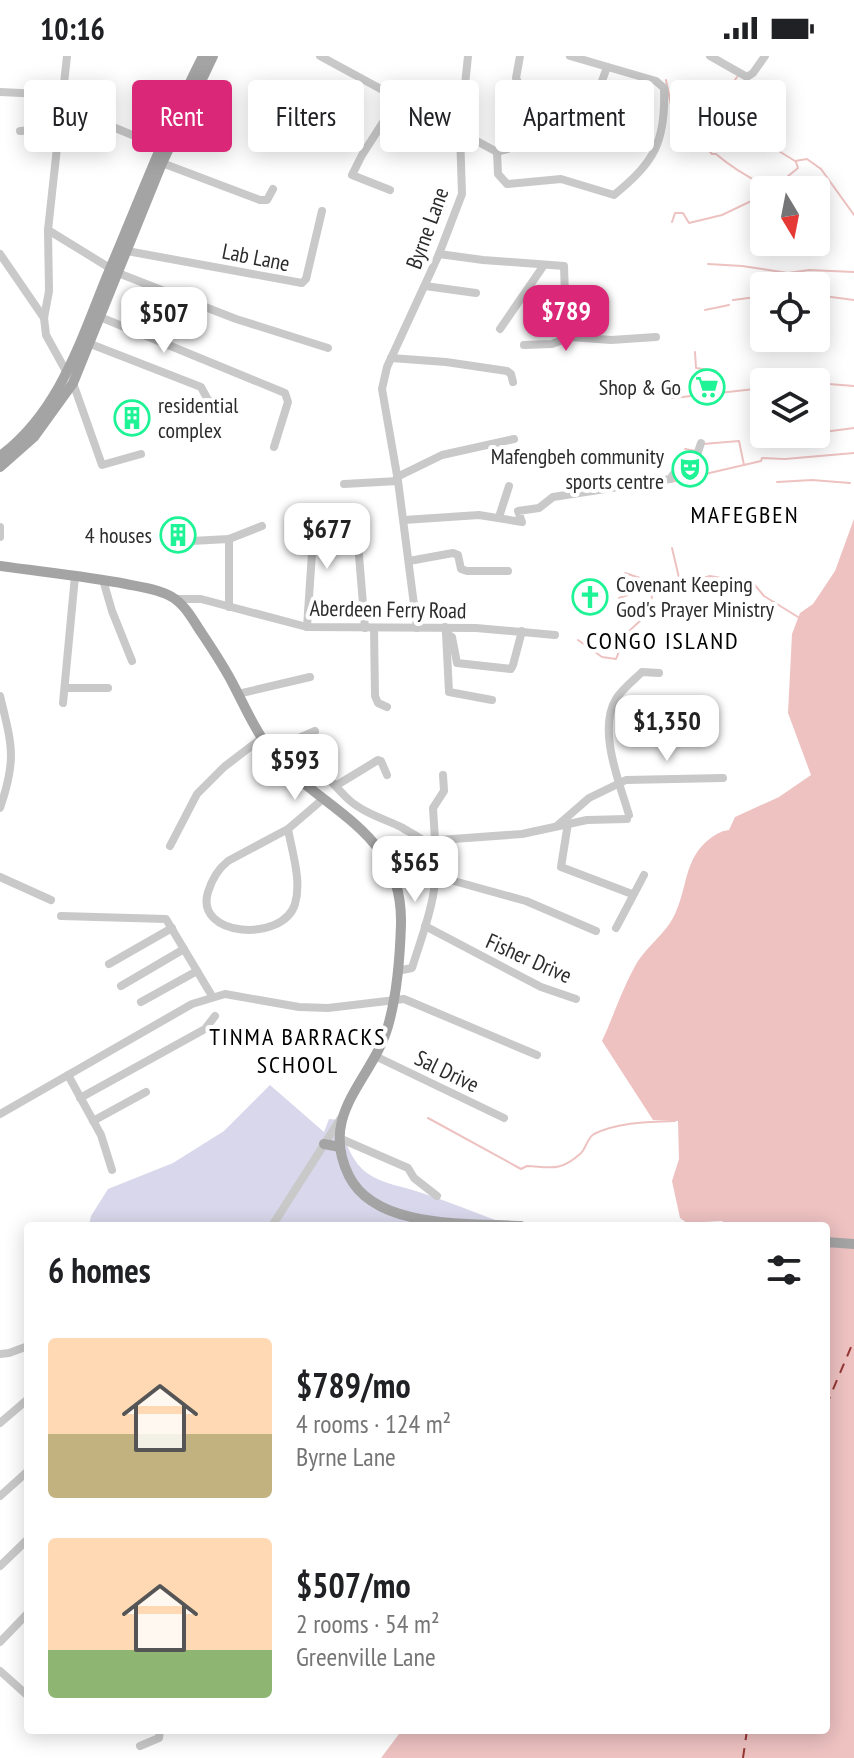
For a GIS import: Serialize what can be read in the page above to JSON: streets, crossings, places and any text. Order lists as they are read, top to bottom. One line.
{"streets":{"street":["Byrne Lane","Lab Lane","Aberdeen Ferry Road","Fisher Drive","Sal Drive"]},"crossings":[["Byrne Lane","Aberdeen Ferry Road"]],"districts":["MAFEGBEN","CONGO ISLAND","TINMA BARRACKS SCHOOL"],"places":{"supermarket":["Shop & Go"],"building":["residential complex","4 houses"],"theatre":["Mafengbeh community sports centre"],"church":["Covenant Keeping God's Prayer Ministry"]},"north":"bottom","page":{"status":"10:16","chip":["Buy","Rent","Filters","New","Apartment","House"],"price":["$789","$507","$677","$1,350","$593","$565"],"heading":"6 homes","list":[{"name":"$789/mo","note":"4 rooms · 124 m² · Byrne Lane"},{"name":"$507/mo","note":"2 rooms · 54 m² · Greenville Lane"}]}}
